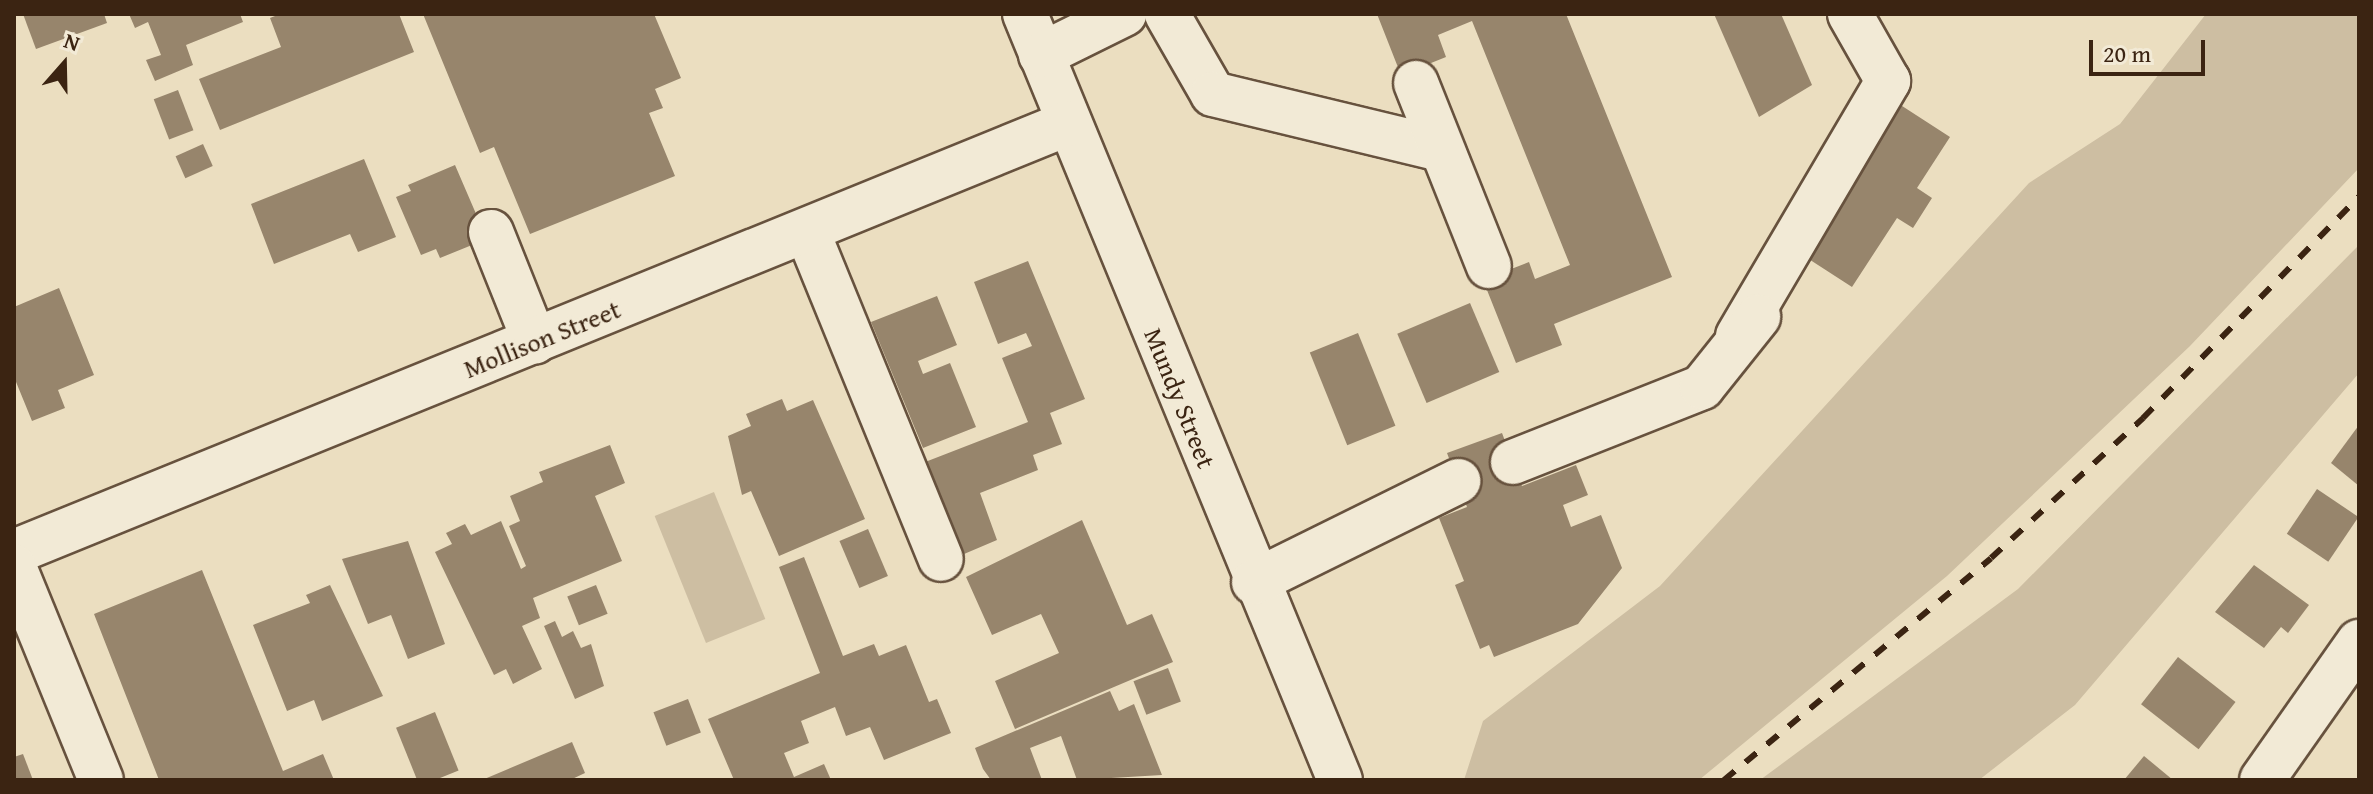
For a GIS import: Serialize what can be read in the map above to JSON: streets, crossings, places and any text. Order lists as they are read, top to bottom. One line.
{"streets":{"street":["Mollison Street","Mundy Street"]},"crossings":[["Mollison Street","Mundy Street"]],"scale_bar":"20 m","north":"top"}
